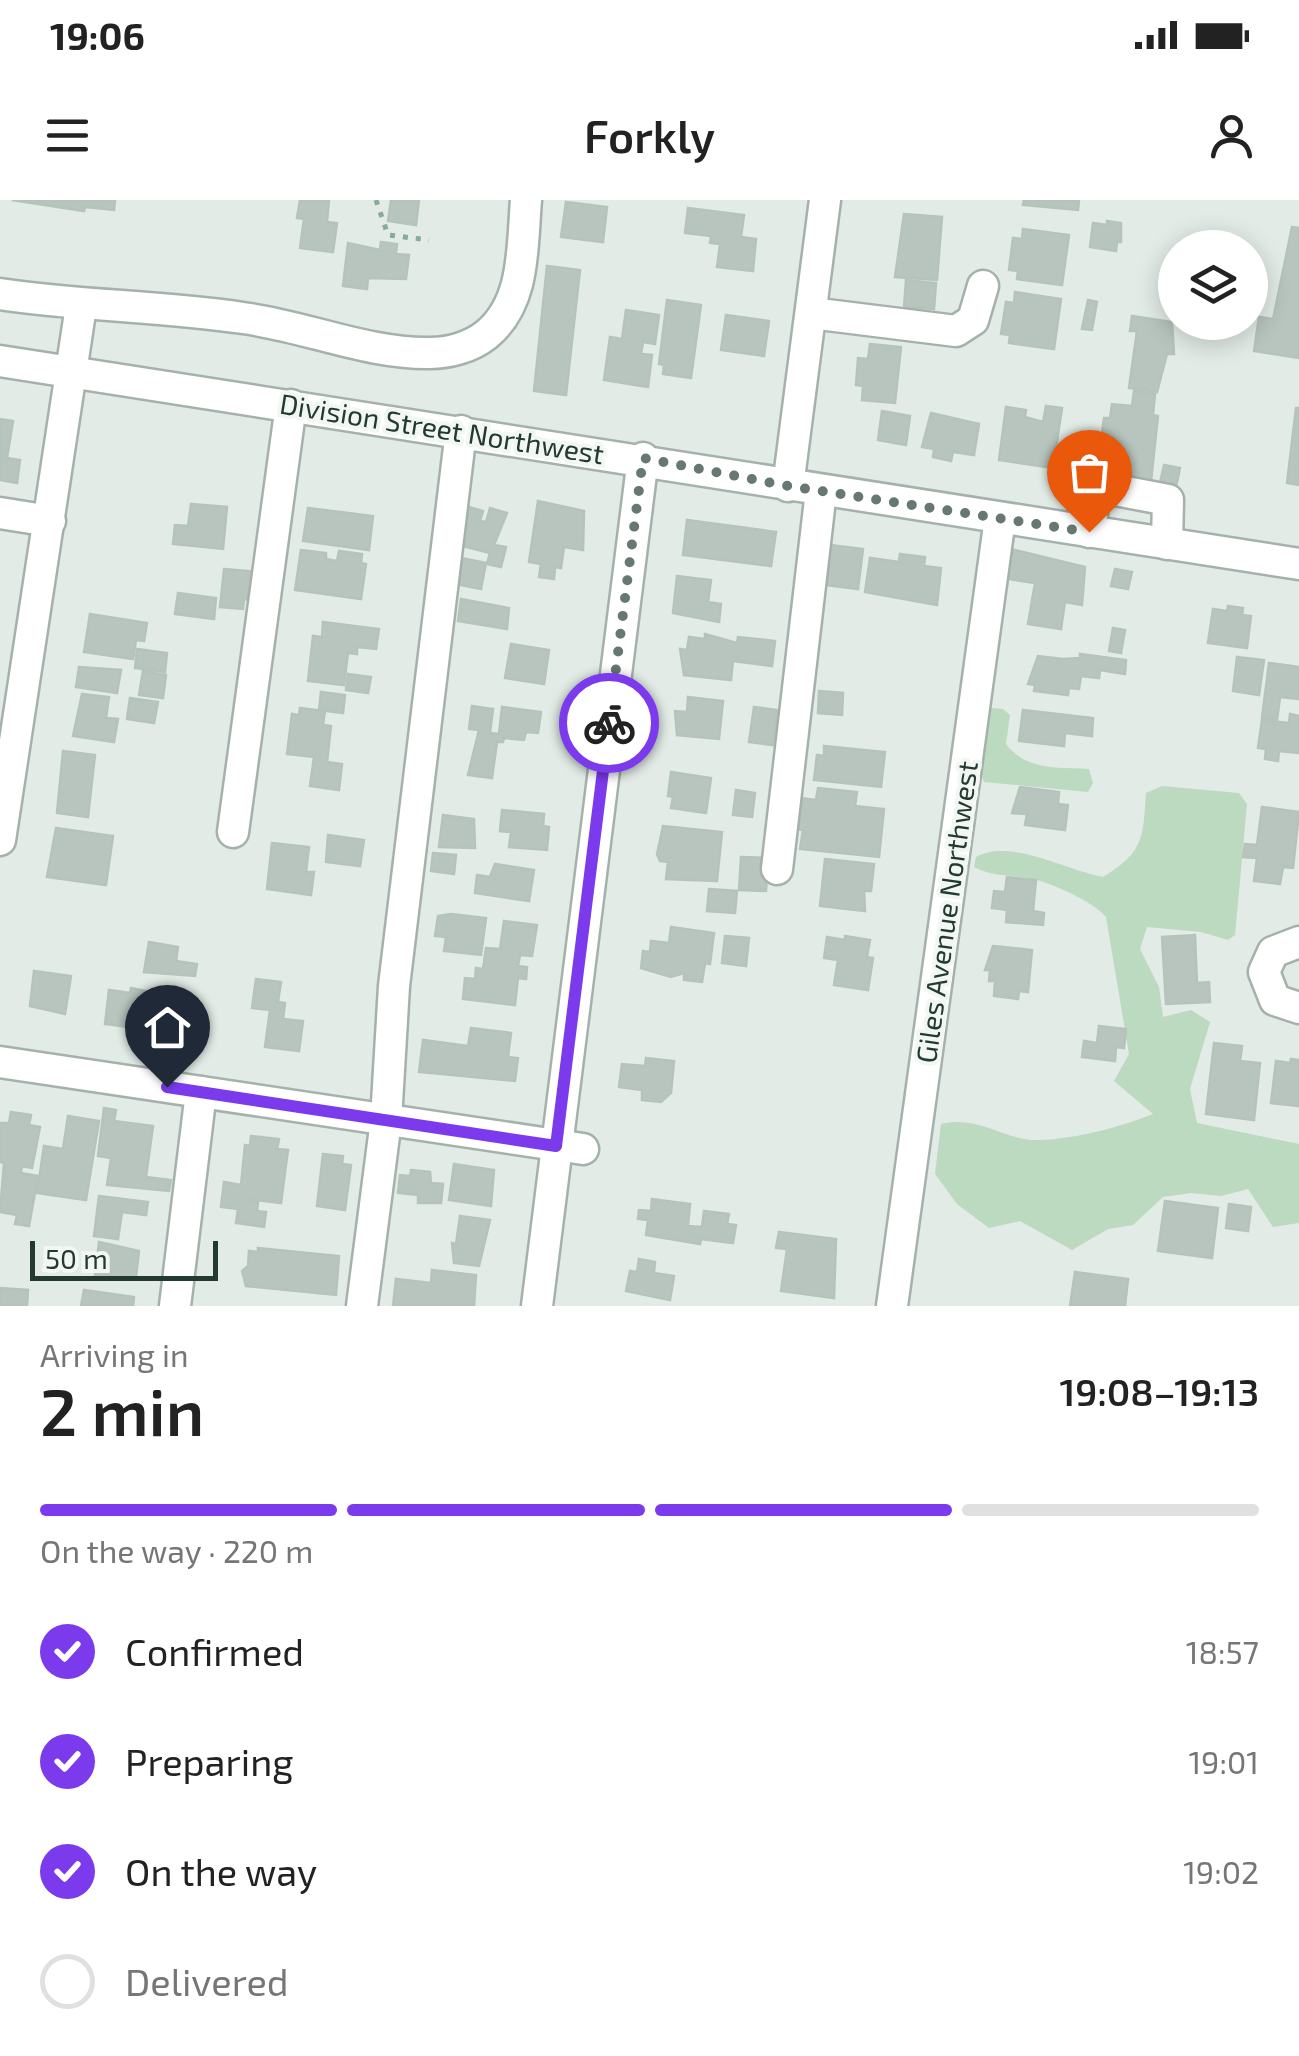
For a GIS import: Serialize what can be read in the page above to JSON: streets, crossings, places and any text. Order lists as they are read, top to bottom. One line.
{"streets":{"street":["Division Street Northwest","Giles Avenue Northwest"]},"crossings":[["Division Street Northwest","Giles Avenue Northwest"]],"scale_bar":"50 m","page":{"status":"19:06","header":"Forkly","scale":"50 m","heading":["2 min","Arriving in","19:08–19:13"],"bar":"On the way · 220 m","list":[["Confirmed","18:57"],["Preparing","19:01"],["On the way","19:02"],"Delivered"]}}
